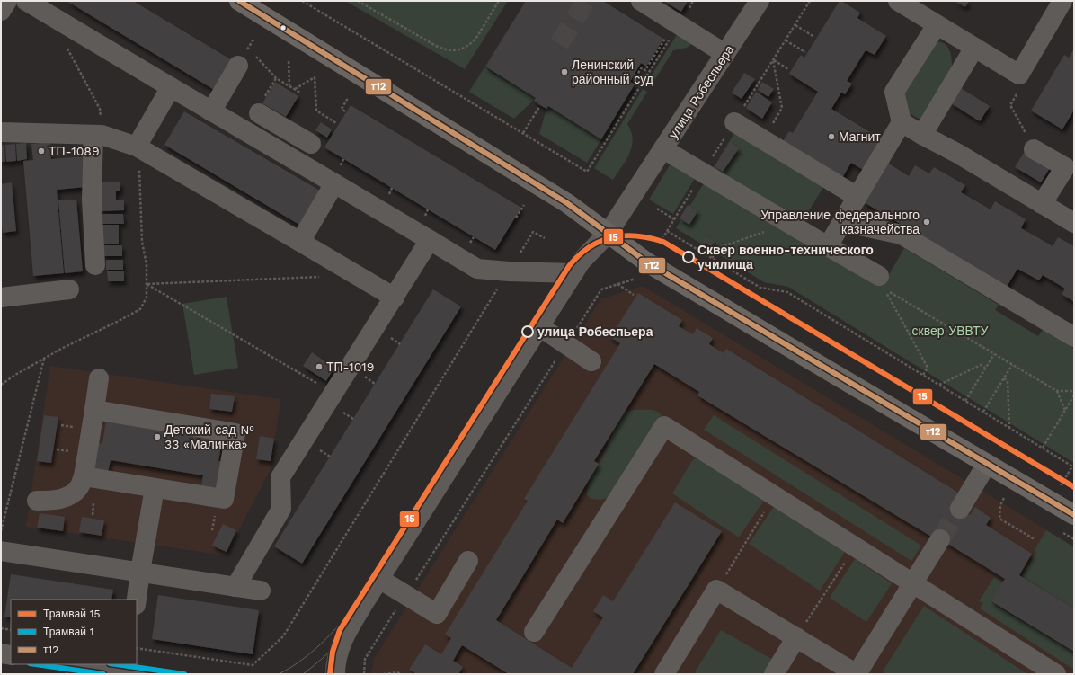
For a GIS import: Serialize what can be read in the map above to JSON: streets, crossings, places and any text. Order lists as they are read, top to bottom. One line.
{"streets":{"street":["улица Робеспьера"]},"parks":["сквер УВВТУ"],"places":["Ленинский районный суд","Магнит","ТП-1089","Управление федерального казначейства","Сквер военно-технического училища","улица Робеспьера","ТП-1019","Детский сад № 33 «Малинка»"],"lines":["transit line т12","tram line 15","tram line 1"],"legend":["Трамвай 15","Трамвай 1","т12"]}
